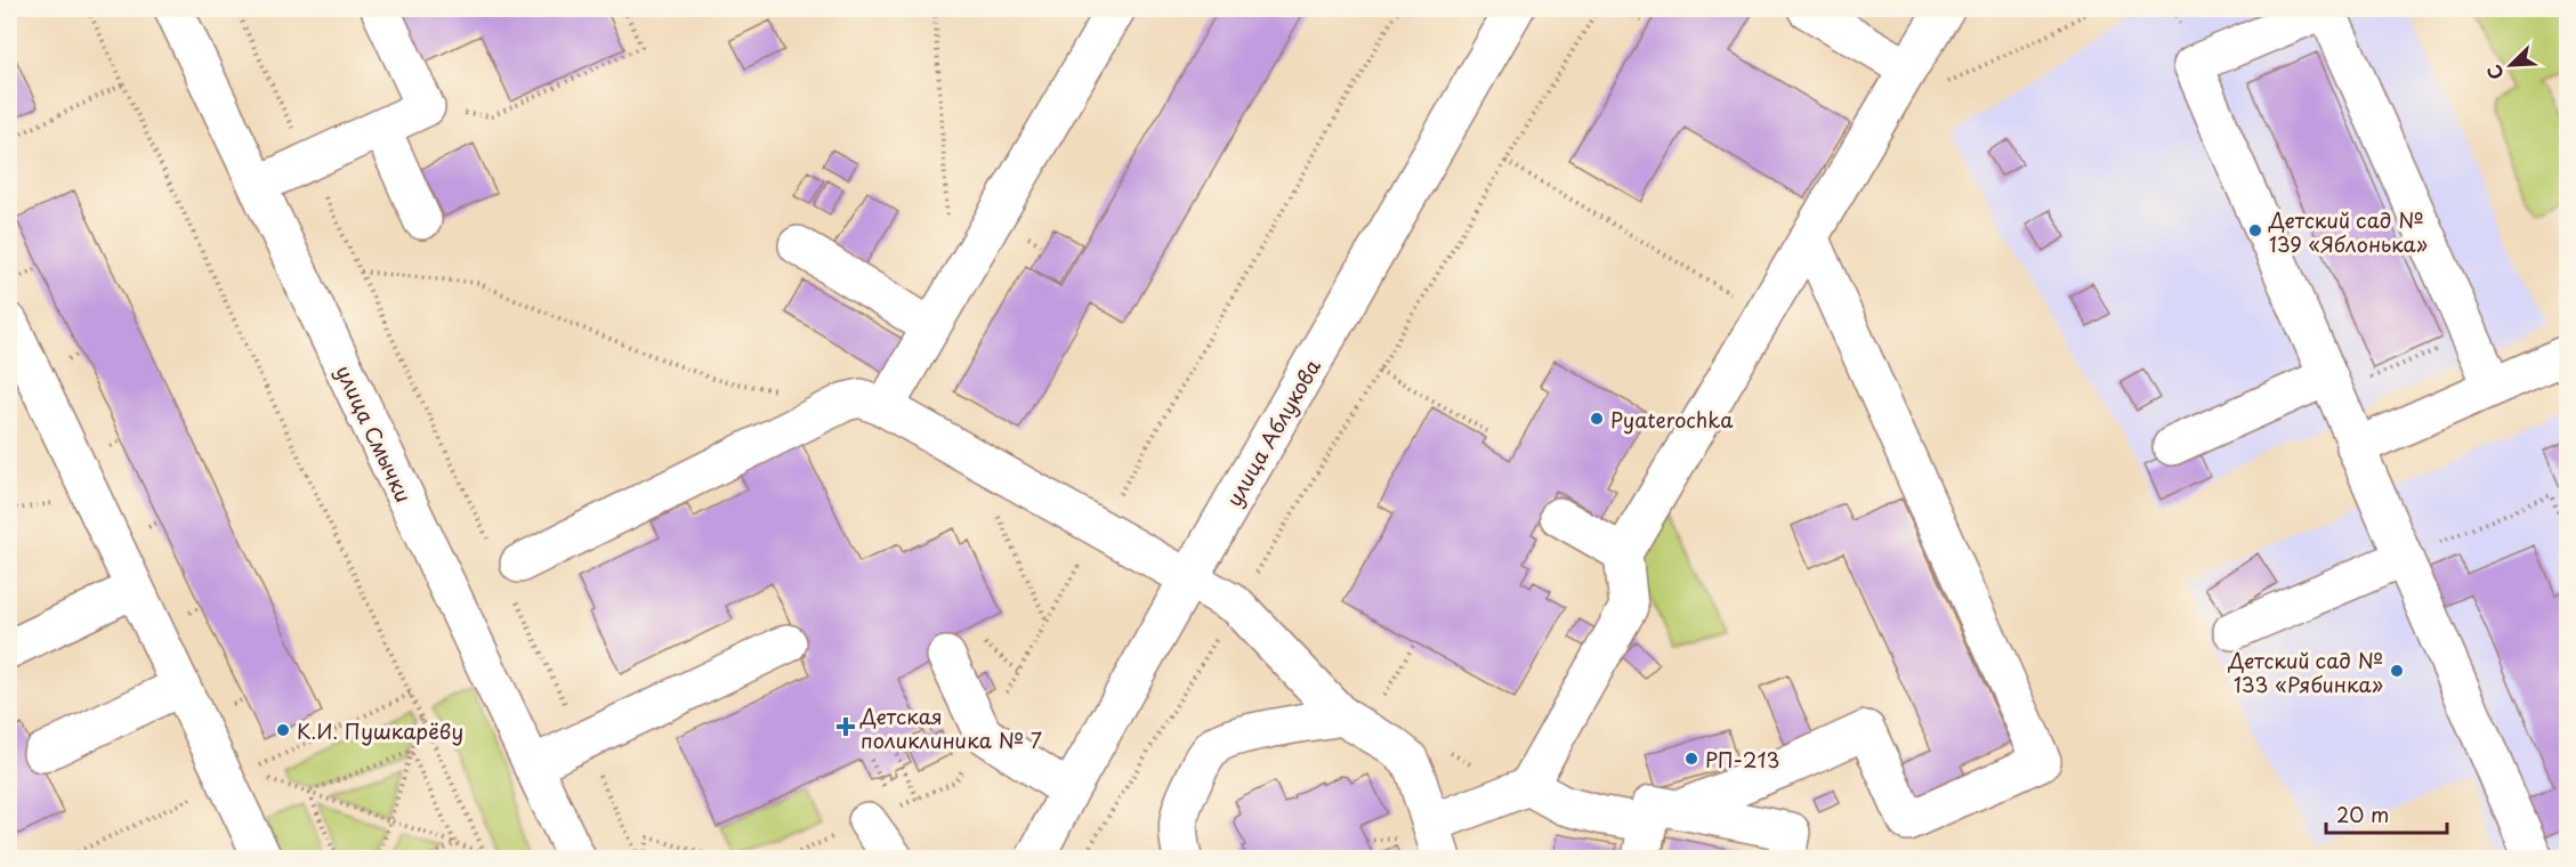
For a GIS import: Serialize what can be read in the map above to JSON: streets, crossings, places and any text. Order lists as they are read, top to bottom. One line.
{"streets":{"street":["улица Аблукова","улица Смычки"]},"places":{"other":["Детский сад № 139 «Яблонька»","Pyaterochka","Детский сад № 133 «Рябинка»","К.И. Пушкарёву","РП-213"],"health":["Детская поликлиника № 7"]},"scale_bar":"20 m","north":"bottom left"}
